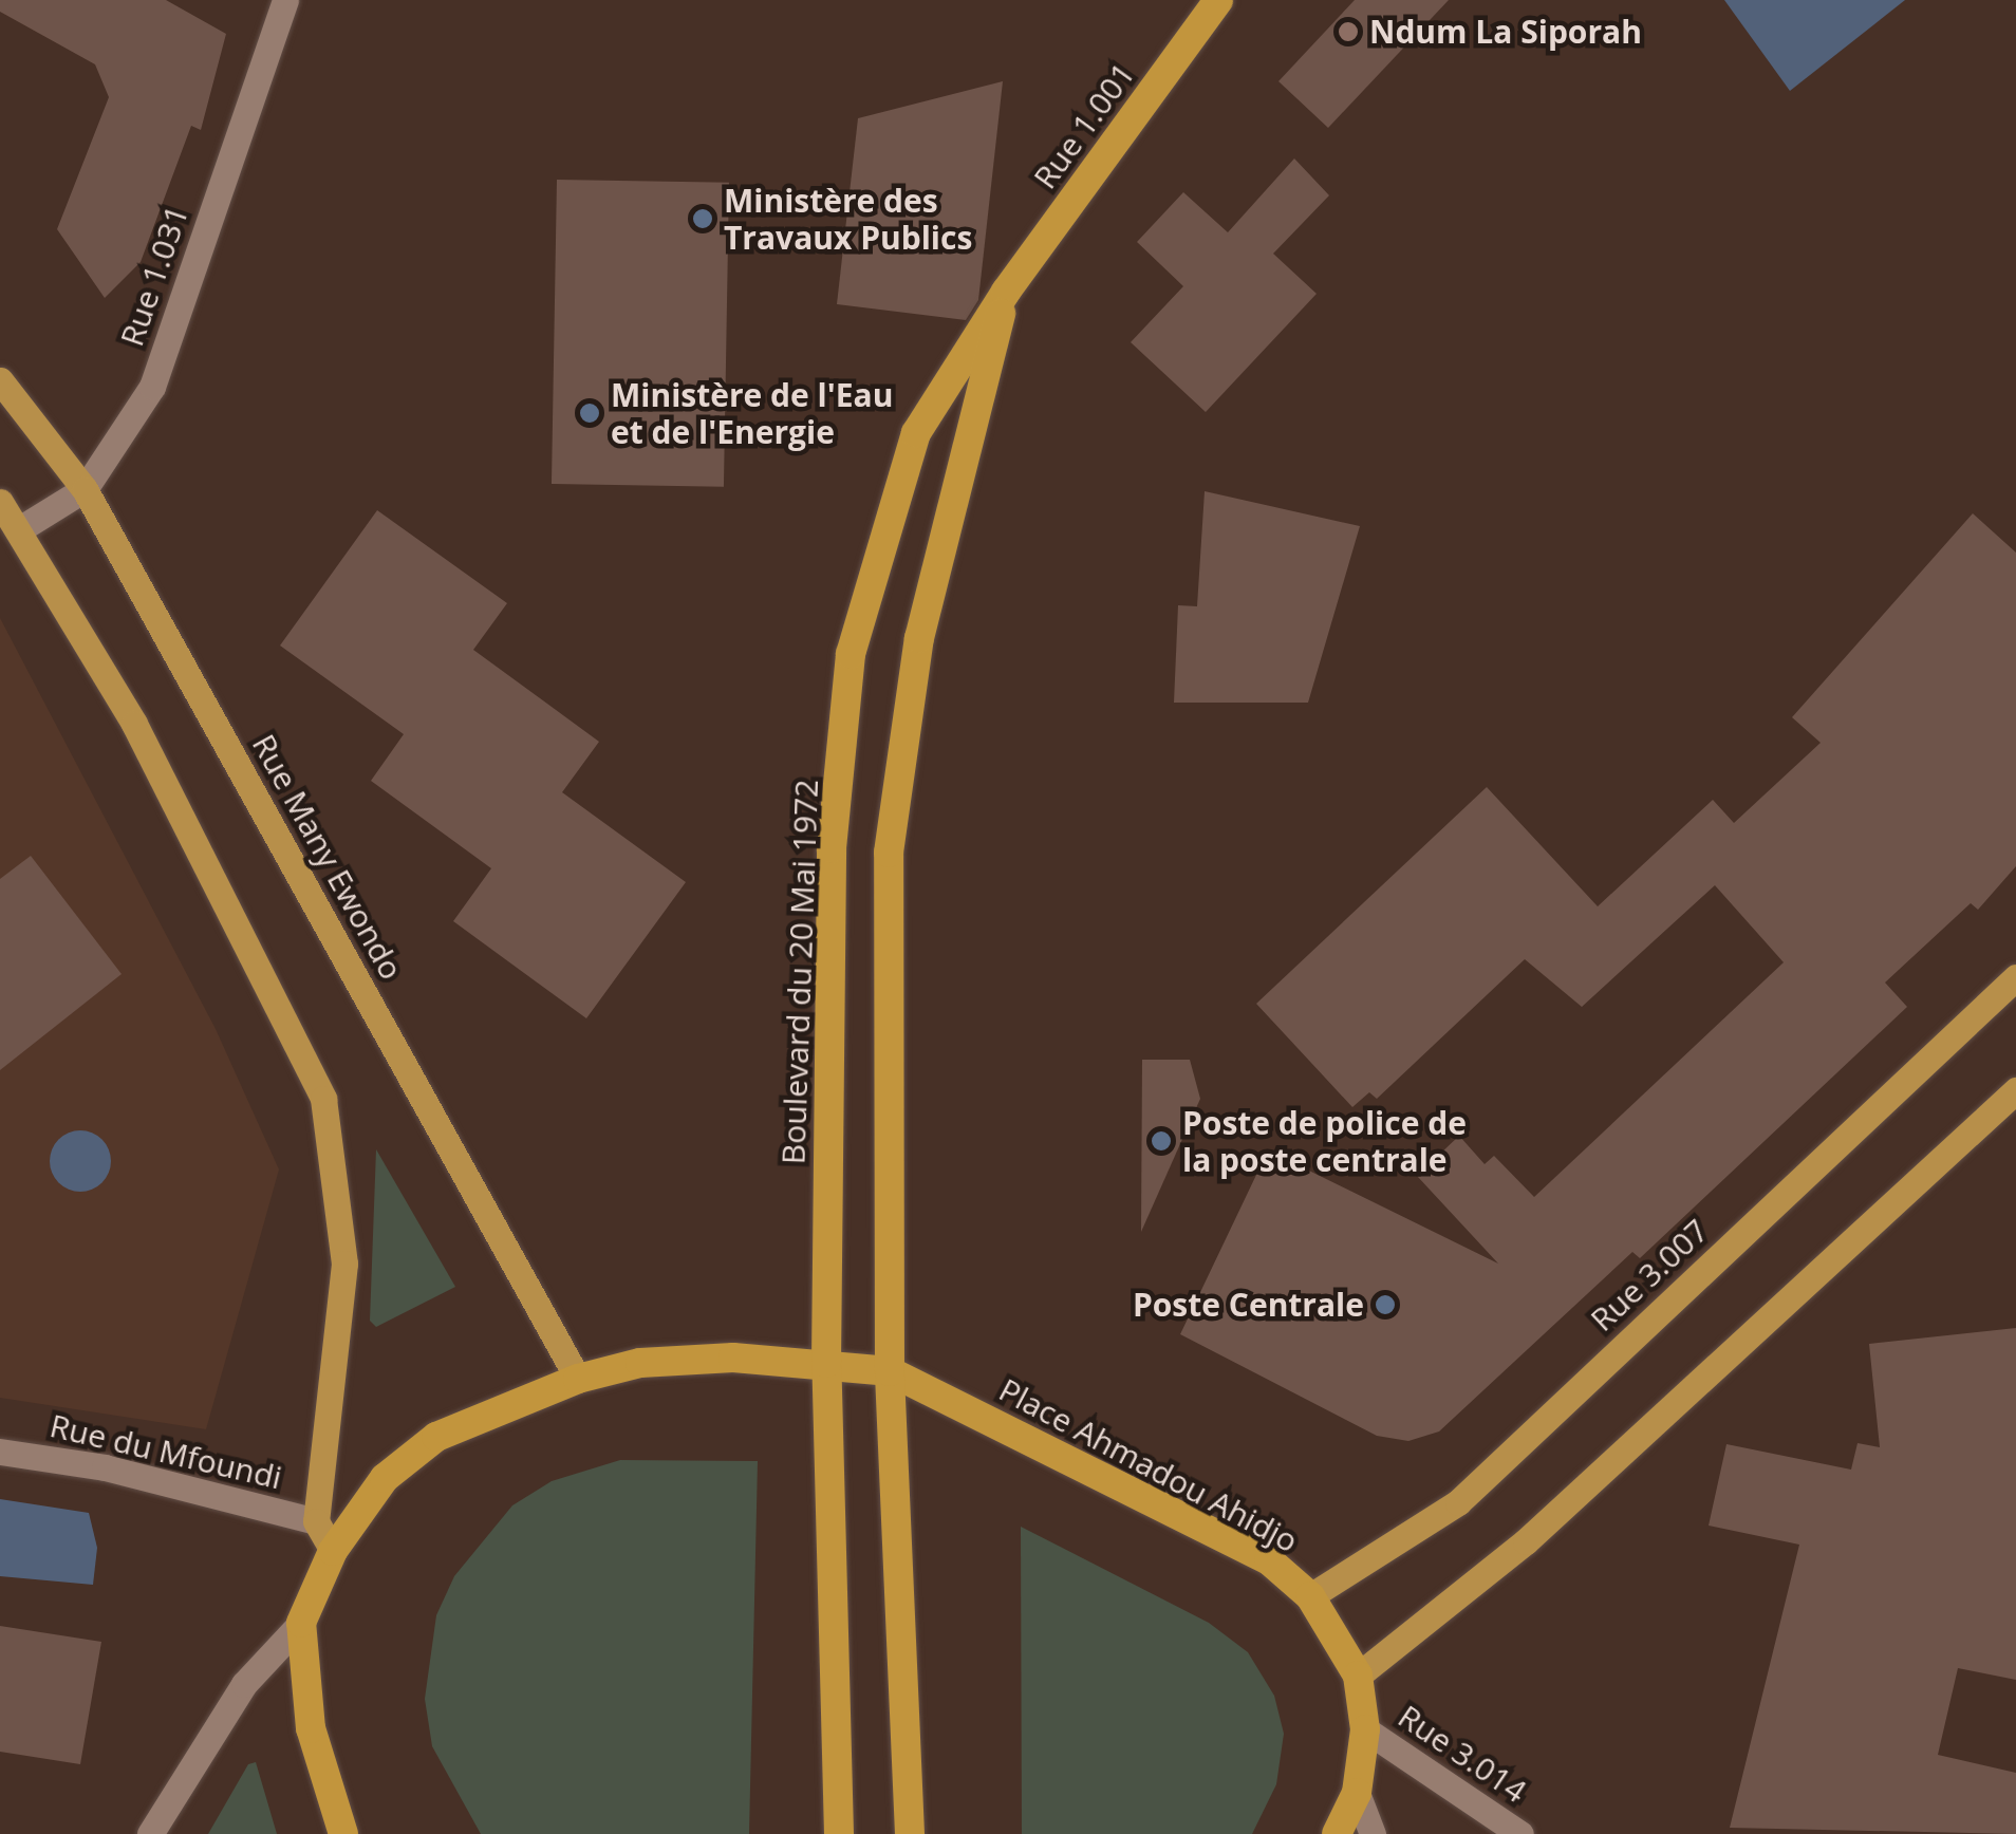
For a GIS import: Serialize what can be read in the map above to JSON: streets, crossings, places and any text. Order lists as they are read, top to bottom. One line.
{"streets":{"highway":["Rue 1.001","Boulevard du 20 Mai 1972","Place Ahmadou Ahidjo"],"main road":["Rue Many Ewondo","Rue 3.007"],"street":["Rue 1.031","Rue du Mfoundi","Rue 3.014"]},"crossings":[["Rue 1.001","Boulevard du 20 Mai 1972"],["Rue 1.031","Rue Many Ewondo"],["Rue Many Ewondo","Place Ahmadou Ahidjo"],["Boulevard du 20 Mai 1972","Place Ahmadou Ahidjo"],["Rue 3.007","Place Ahmadou Ahidjo"],["Place Ahmadou Ahidjo","Rue 3.014"]],"places":["Ndum La Siporah","Ministère des Travaux Publics","Ministère de l'Eau et de l'Energie","Poste de police de la poste centrale","Poste Centrale"]}
